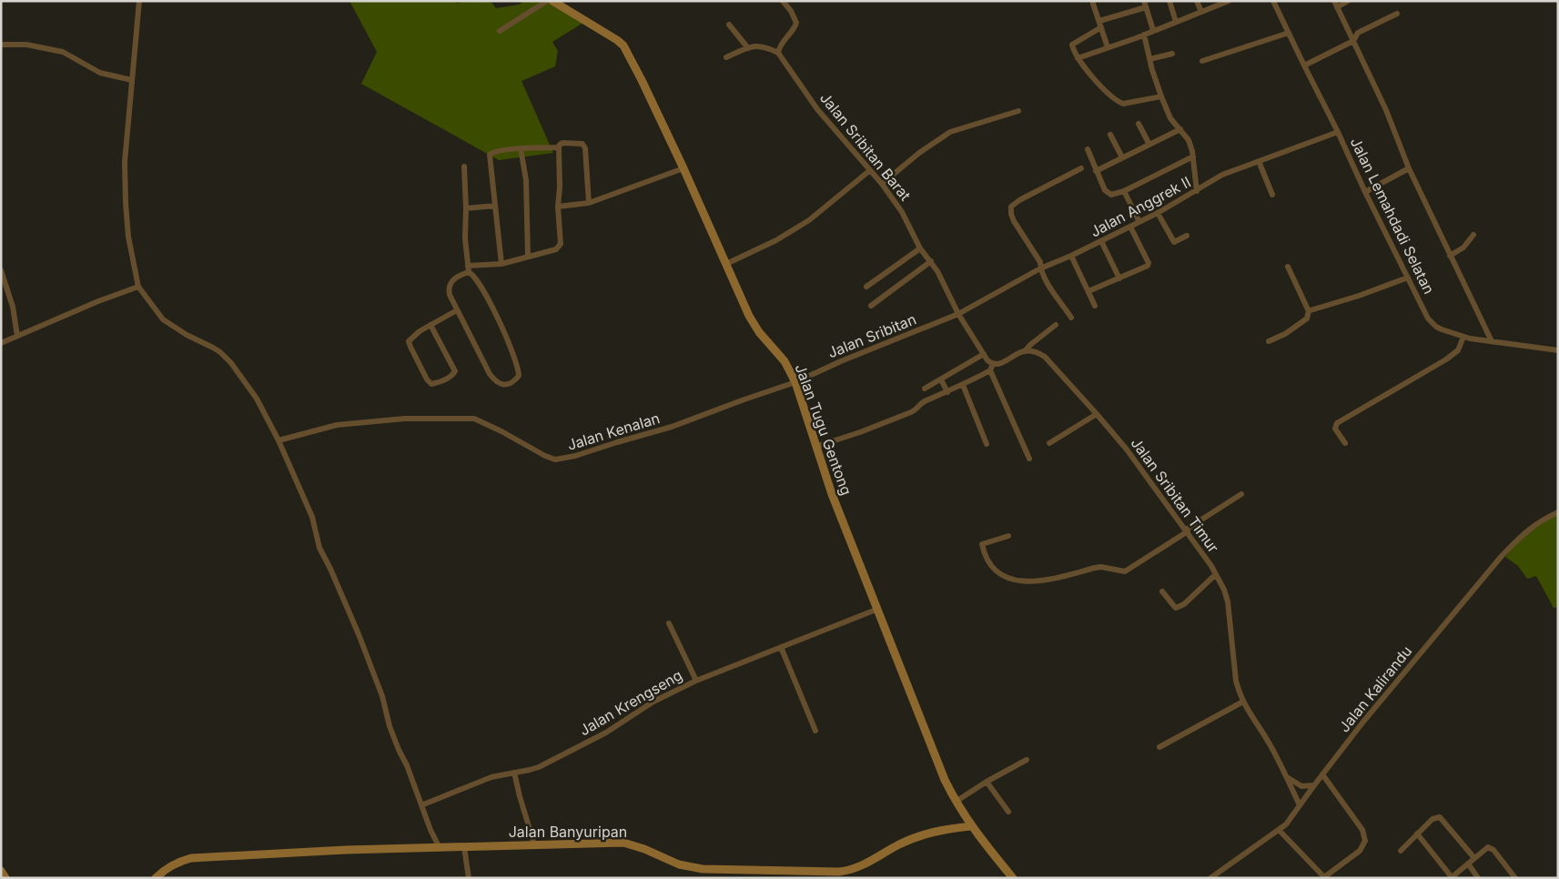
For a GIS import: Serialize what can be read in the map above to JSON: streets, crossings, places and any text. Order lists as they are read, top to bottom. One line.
{"streets":{"main road":["Jalan Tugu Gentong","Jalan Banyuripan"],"street":["Jalan Sribitan Barat","Jalan Anggrek II","Jalan Lemahdadi Selatan","Jalan Sribitan","Jalan Kenalan","Jalan Sribitan Timur","Jalan Kalirandu","Jalan Krengseng"]},"crossings":[["Jalan Sribitan Barat","Jalan Anggrek II"],["Jalan Sribitan Barat","Jalan Sribitan"],["Jalan Anggrek II","Jalan Lemahdadi Selatan"],["Jalan Anggrek II","Jalan Sribitan"],["Jalan Sribitan","Jalan Tugu Gentong"],["Jalan Sribitan","Jalan Kenalan"],["Jalan Tugu Gentong","Jalan Kenalan"],["Jalan Tugu Gentong","Jalan Krengseng"],["Jalan Tugu Gentong","Jalan Banyuripan"],["Jalan Sribitan Timur","Jalan Kalirandu"]]}
